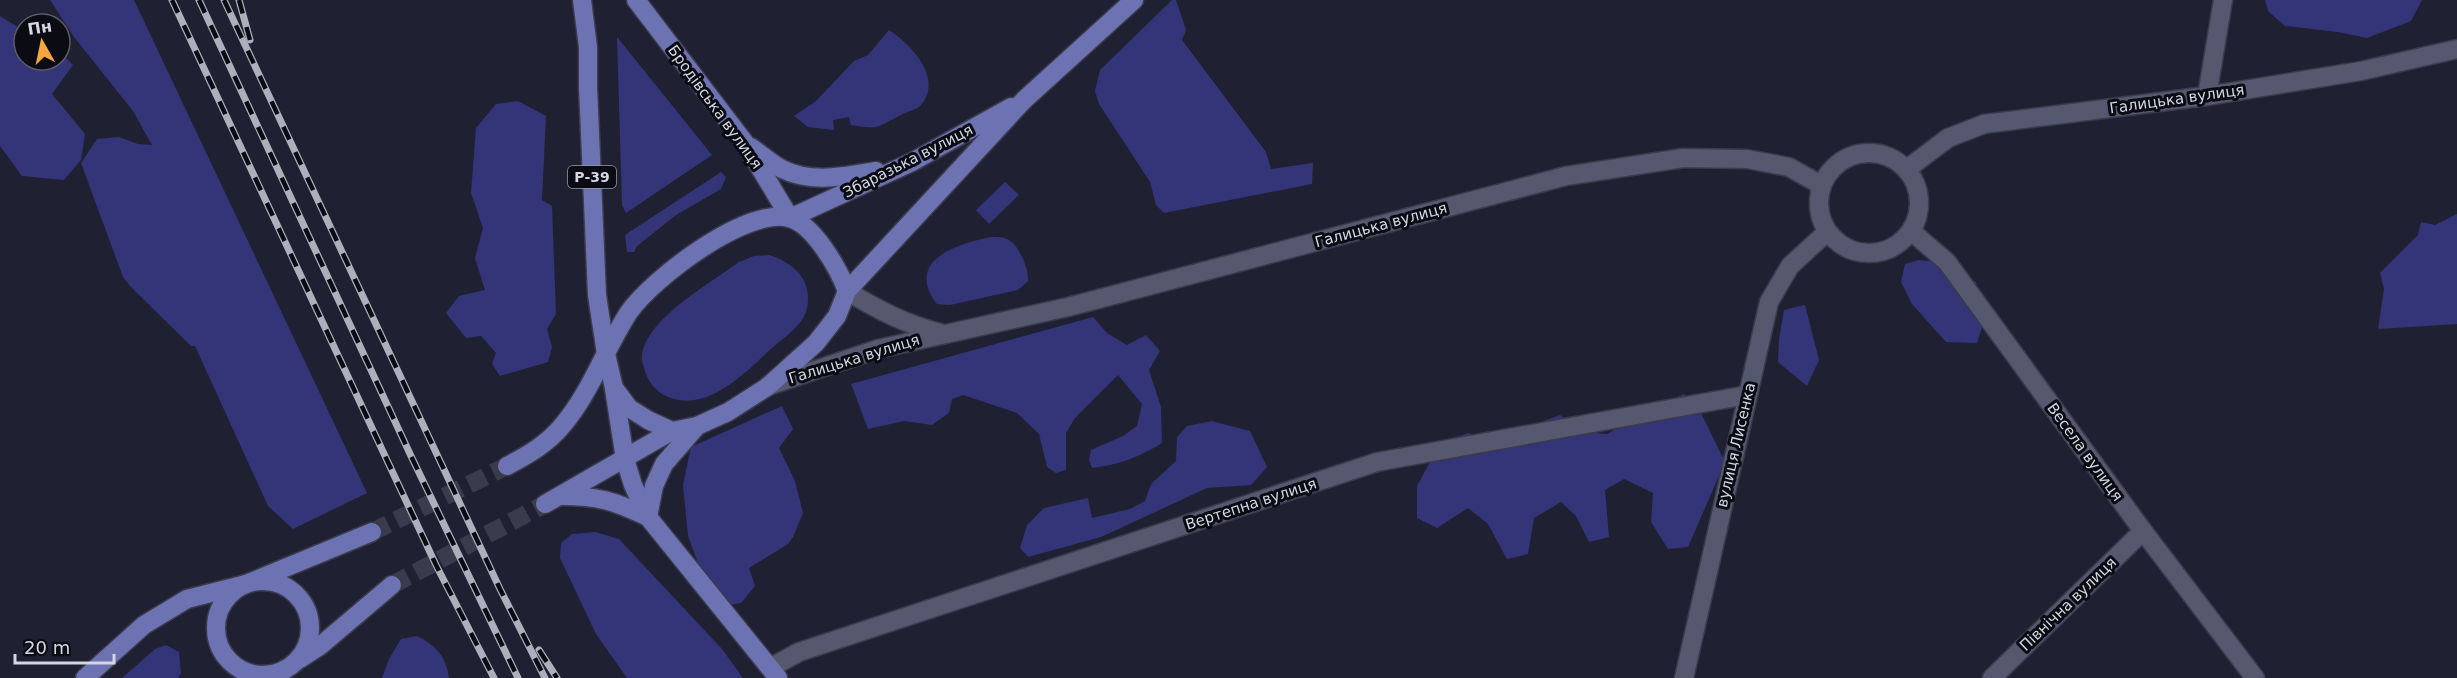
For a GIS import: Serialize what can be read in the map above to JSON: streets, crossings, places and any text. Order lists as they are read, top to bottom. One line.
{"streets":{"main road":["Бродівська вулиця","Збаразька вулиця","Р-39"],"street":["Галицька вулиця","вулиця Лисенка","Весела вулиця","Вертепна вулиця","Північна вулиця"]},"crossings":[["Галицька вулиця","Збаразька вулиця"],["Галицька вулиця","вулиця Лисенка"],["Галицька вулиця","Весела вулиця"],["Бродівська вулиця","Збаразька вулиця"],["Збаразька вулиця","Р-39"],["вулиця Лисенка","Весела вулиця"],["вулиця Лисенка","Вертепна вулиця"],["Весела вулиця","Північна вулиця"]],"scale_bar":"20 m","north":"top"}
